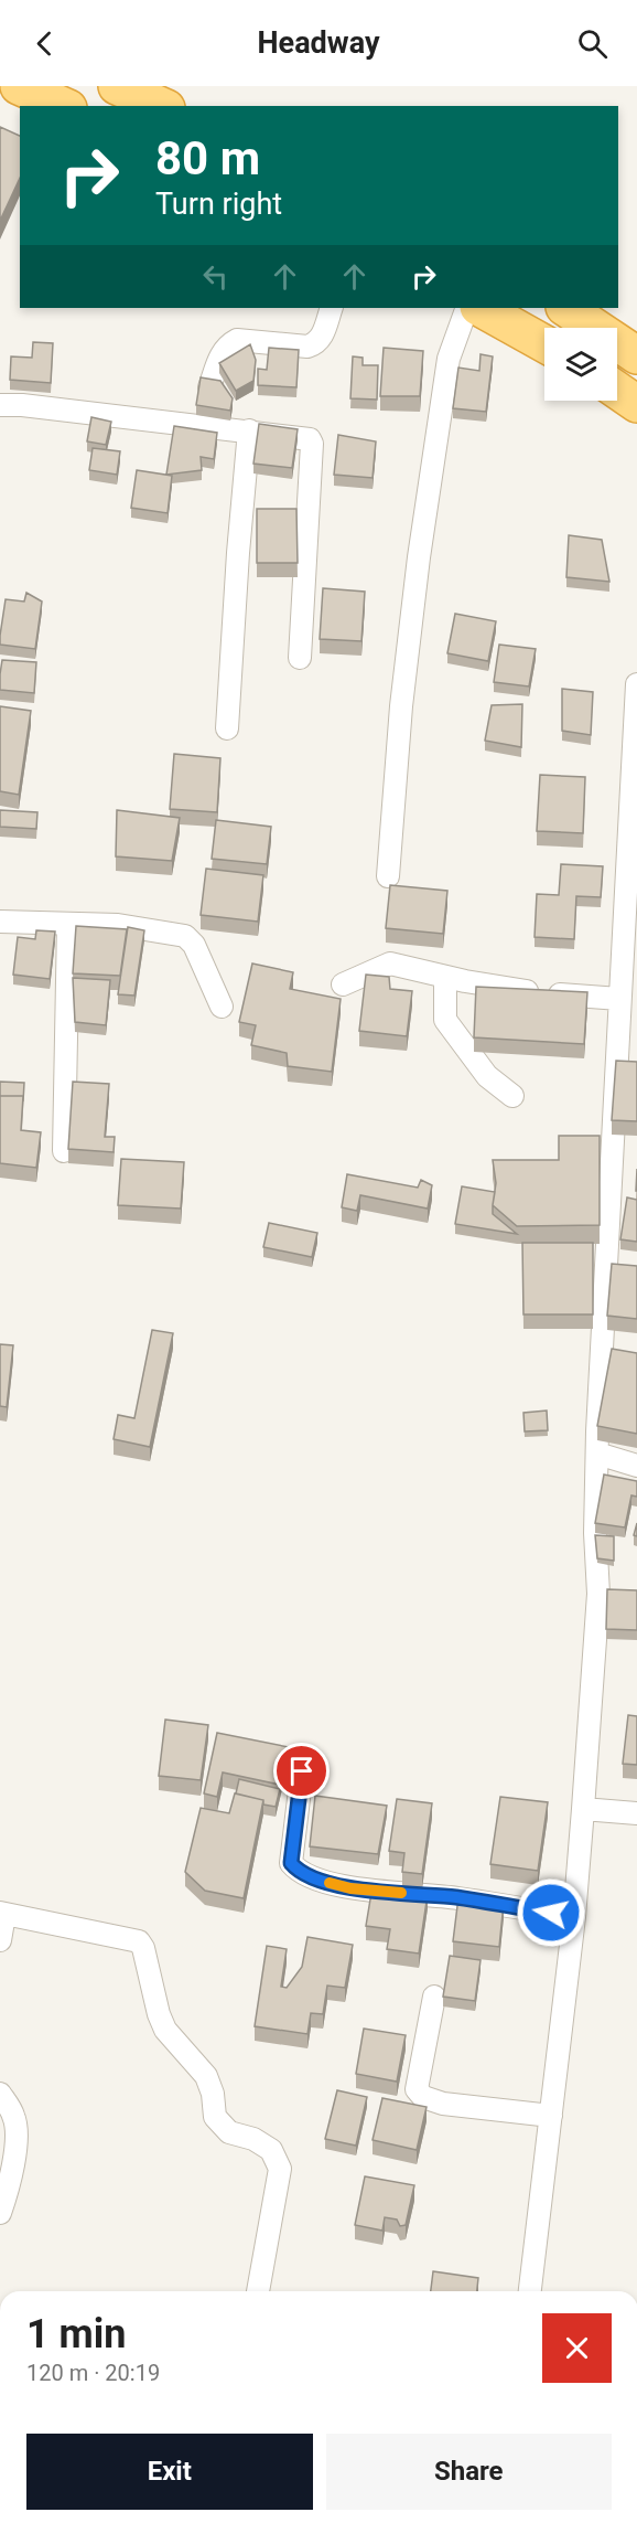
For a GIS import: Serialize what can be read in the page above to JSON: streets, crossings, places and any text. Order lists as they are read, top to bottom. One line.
{"page":{"header":"Headway","turn":["80 m","Turn right"],"heading":["1 min","120 m · 20:19"],"buttons":["Exit","Share"]}}
